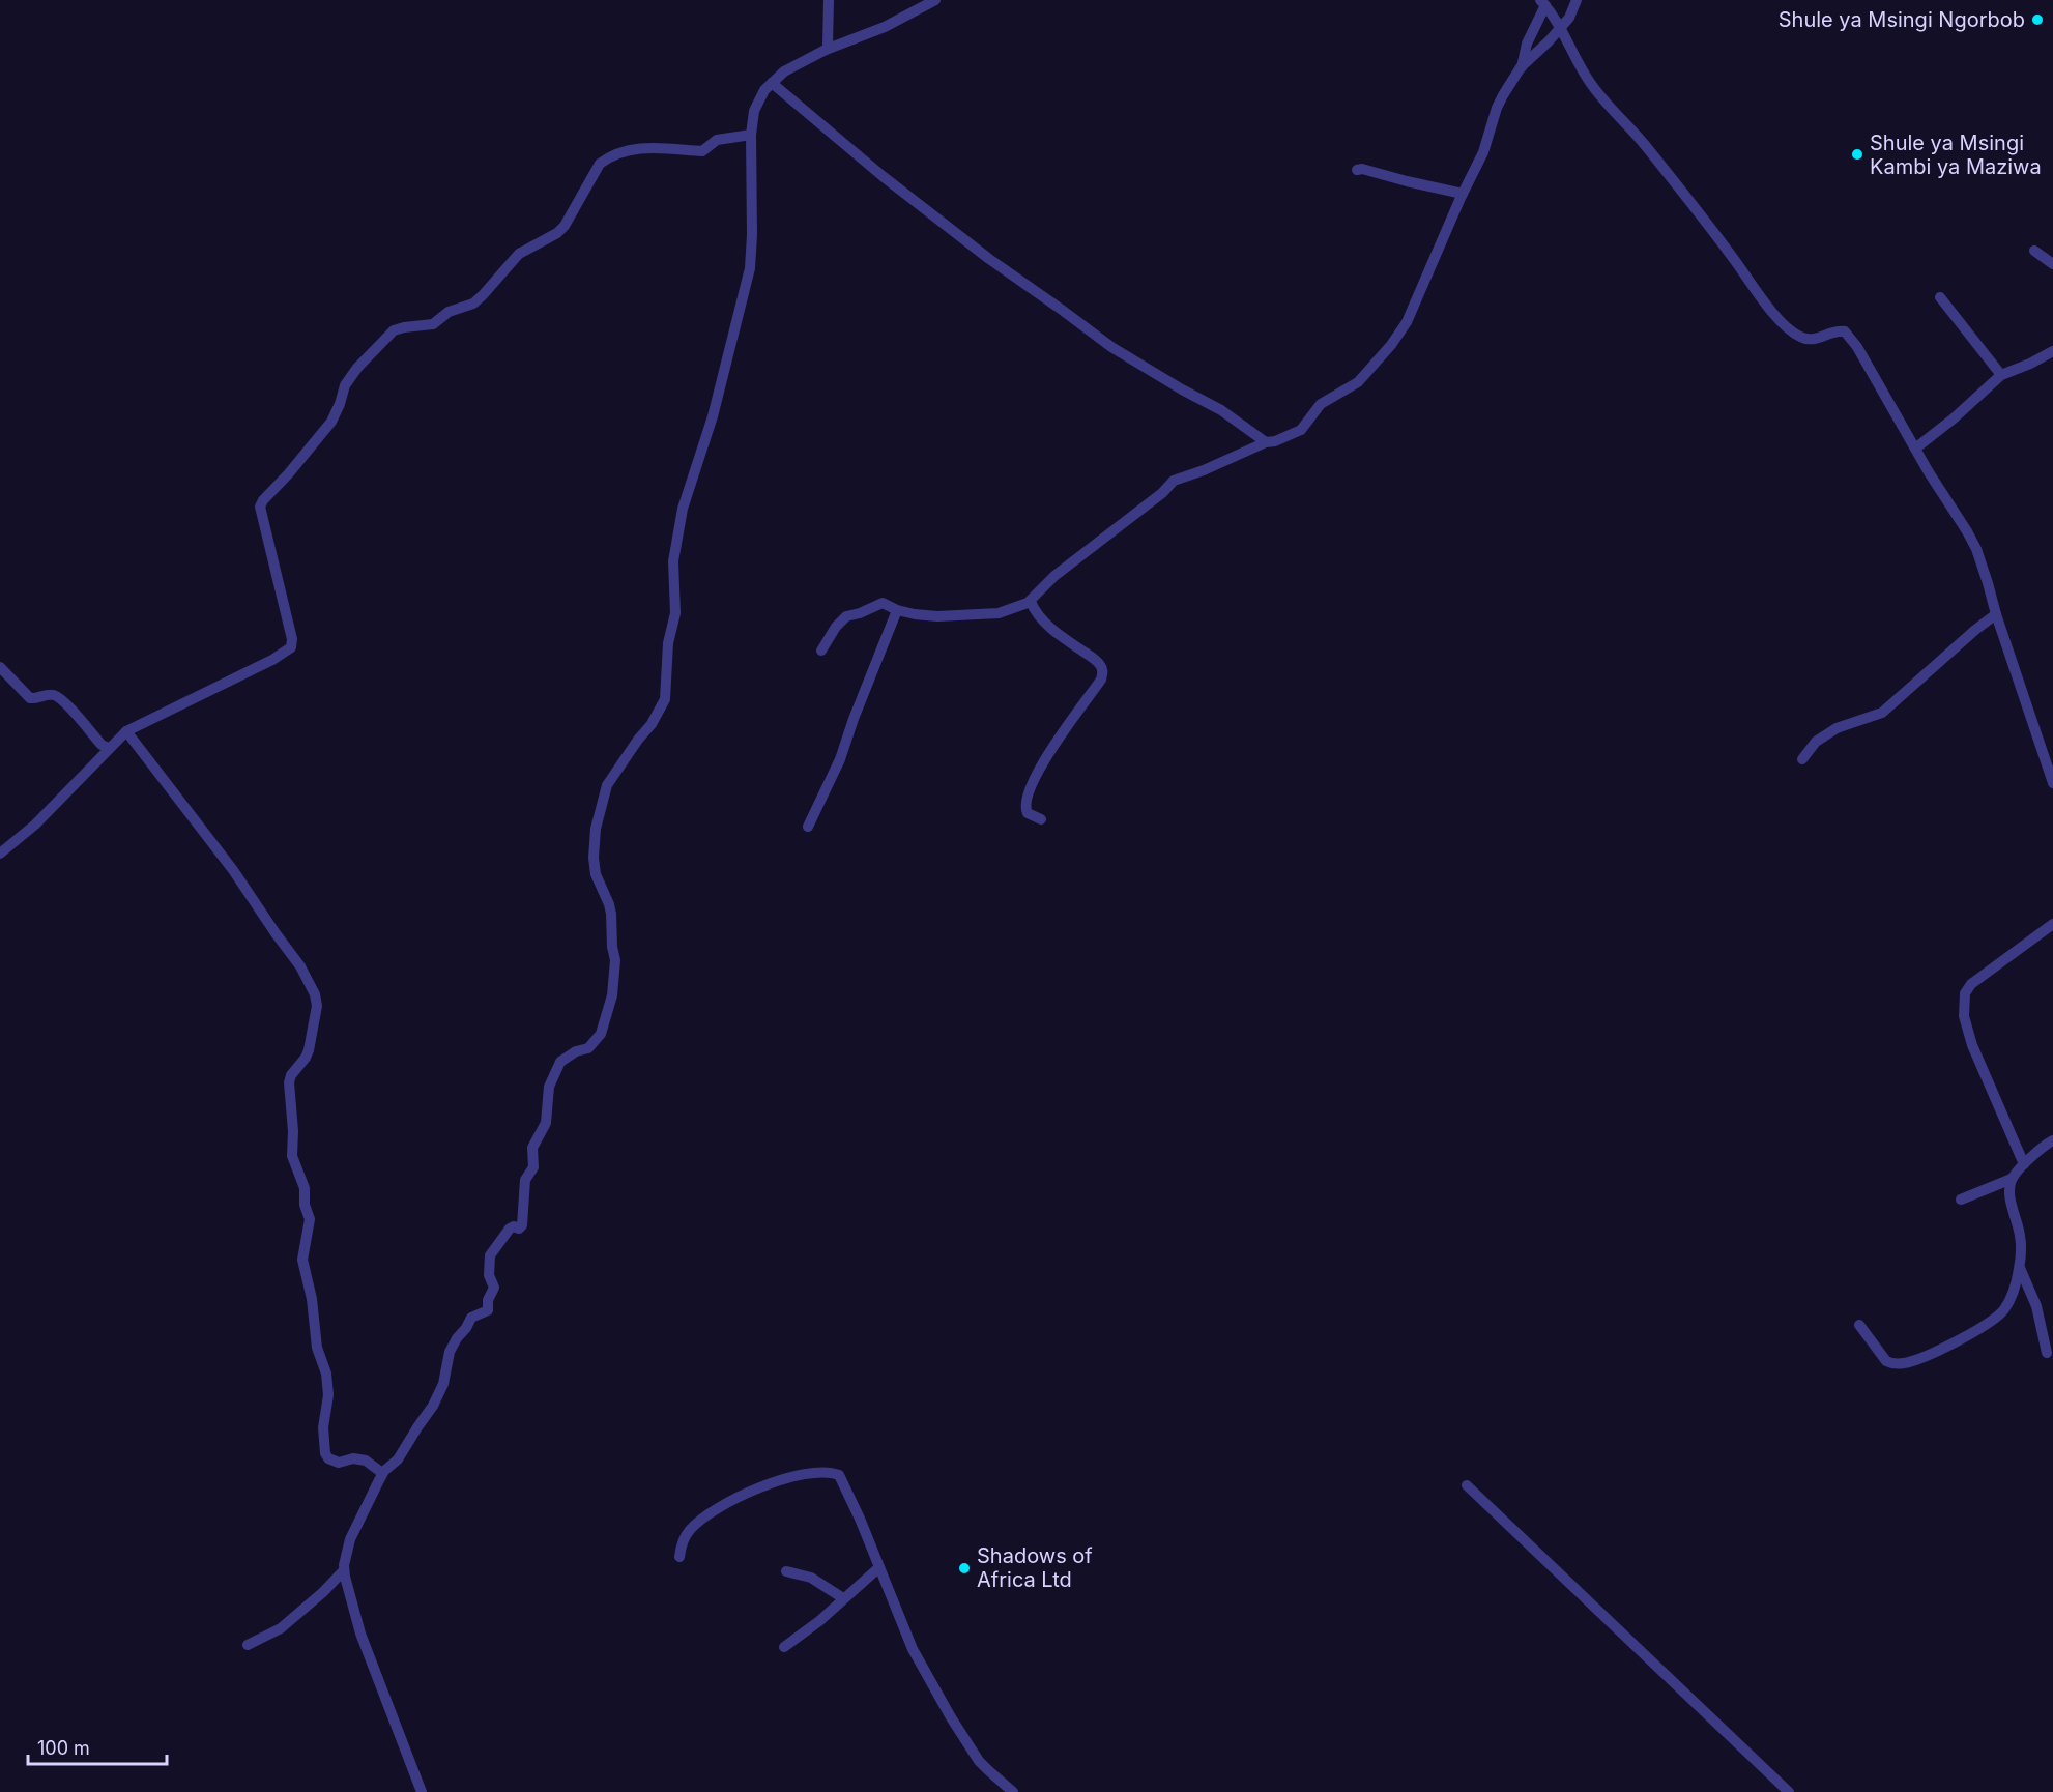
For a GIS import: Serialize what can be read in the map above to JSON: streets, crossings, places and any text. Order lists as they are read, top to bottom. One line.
{"places":["Shule ya Msingi Ngorbob","Shule ya Msingi Kambi ya Maziwa","Shadows of Africa Ltd"],"scale_bar":"100 m"}
